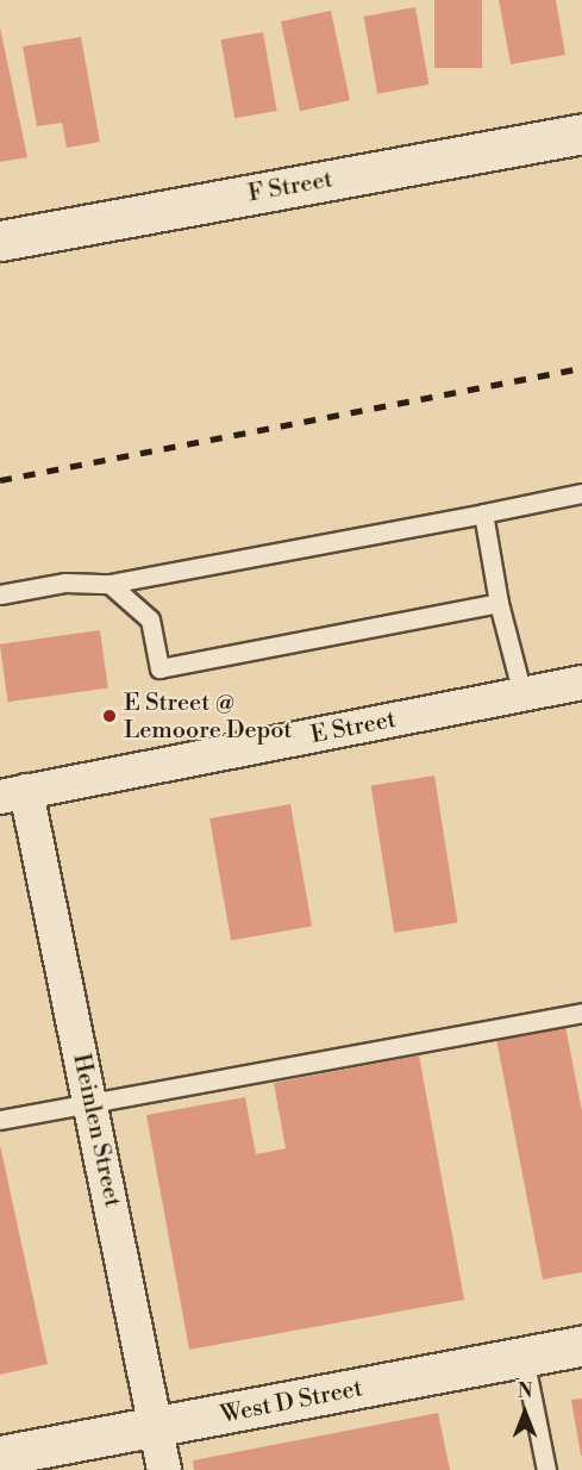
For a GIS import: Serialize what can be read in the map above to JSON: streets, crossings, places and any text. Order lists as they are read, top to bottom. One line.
{"streets":{"street":["F Street","E Street","Heinlen Street","West D Street"]},"crossings":[["E Street","Heinlen Street"],["Heinlen Street","West D Street"]],"places":["E Street @ Lemoore Depot"],"north":"top"}
